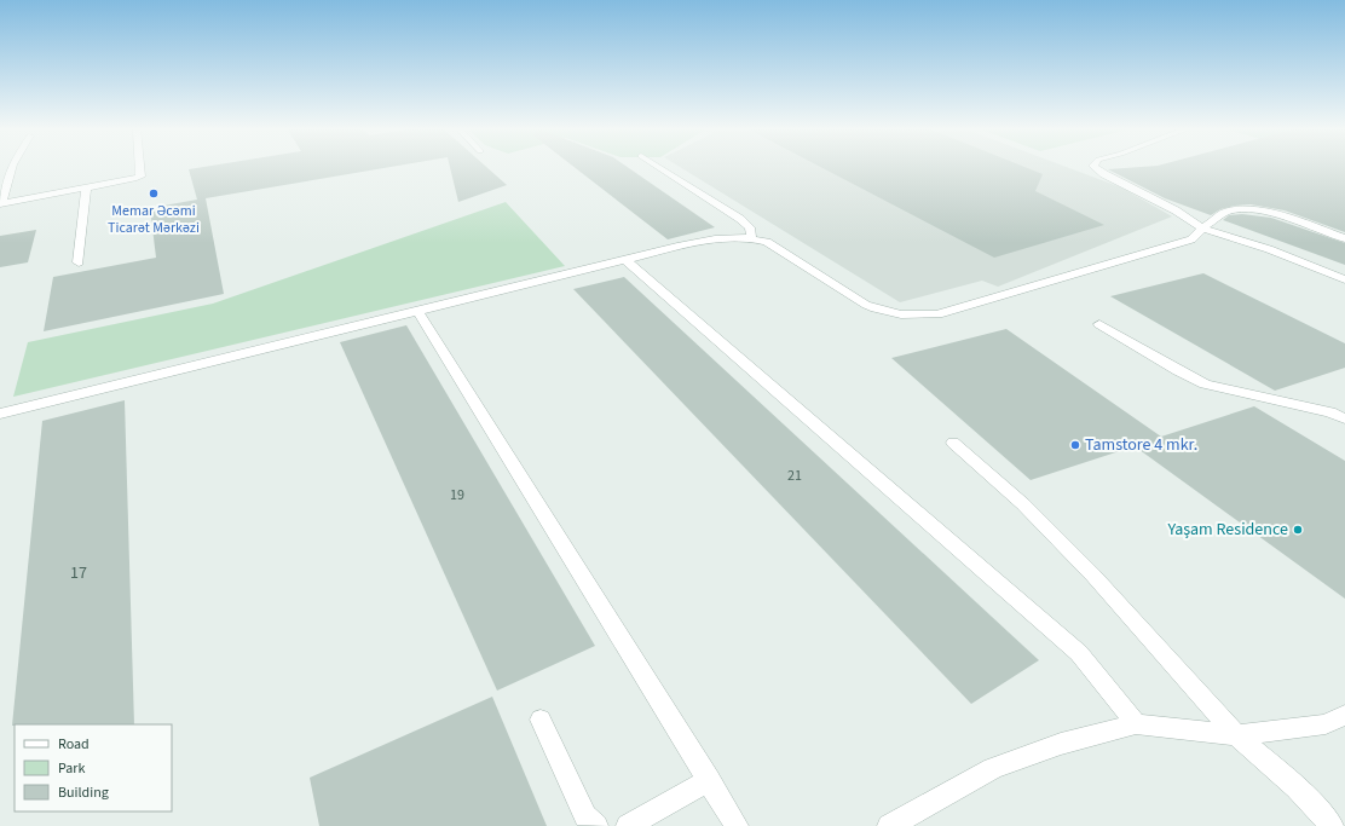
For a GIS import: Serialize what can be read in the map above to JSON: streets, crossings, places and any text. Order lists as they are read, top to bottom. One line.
{"places":["Memar Əcəmi Ticarət Mərkəzi","Tamstore 4 mkr.","Yaşam Residence"],"house_numbers":["21","19","17"],"legend":["Road","Park","Building"]}
